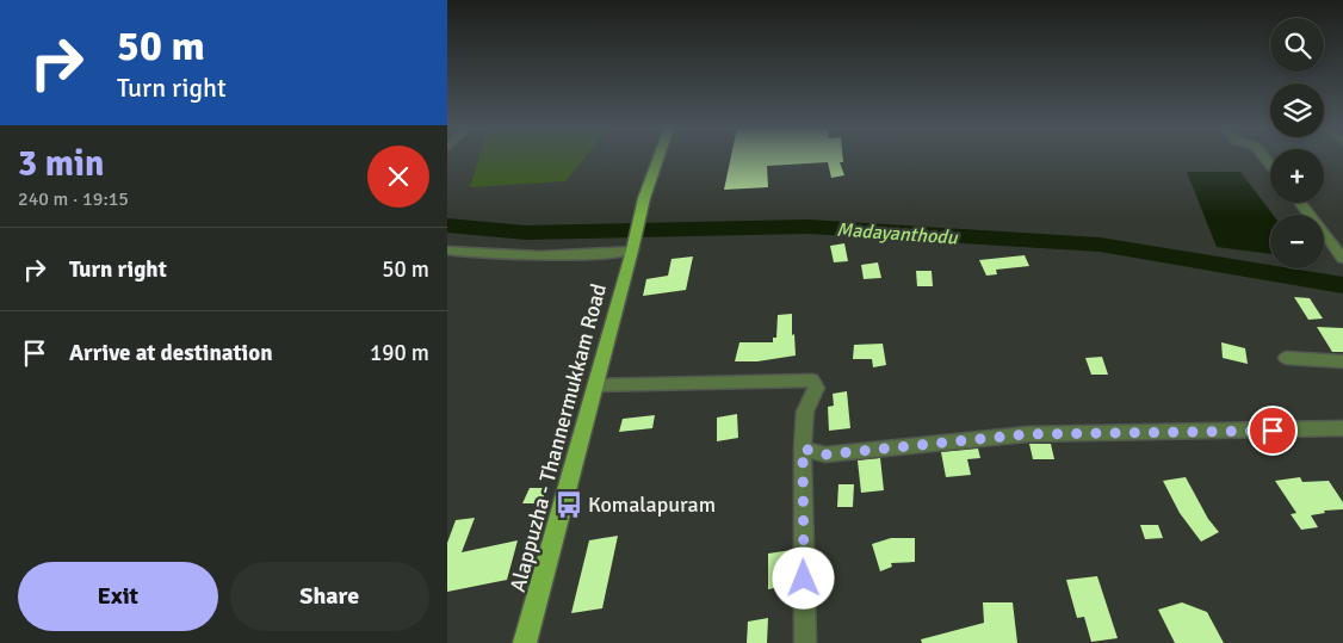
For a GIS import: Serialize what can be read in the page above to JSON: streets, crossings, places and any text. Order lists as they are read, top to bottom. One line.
{"streets":{"main road":["Alappuzha - Thannermukkam Road"]},"water":["Madayanthodu"],"places":{"bus stop":["Komalapuram"]},"page":{"turn":["50 m","Turn right"],"map_buttons":["+","−"],"heading":["3 min","240 m · 19:15"],"list":[{"name":"Turn right","value":"50 m"},{"name":"Arrive at destination","value":"190 m"}],"buttons":["Exit","Share"]}}
